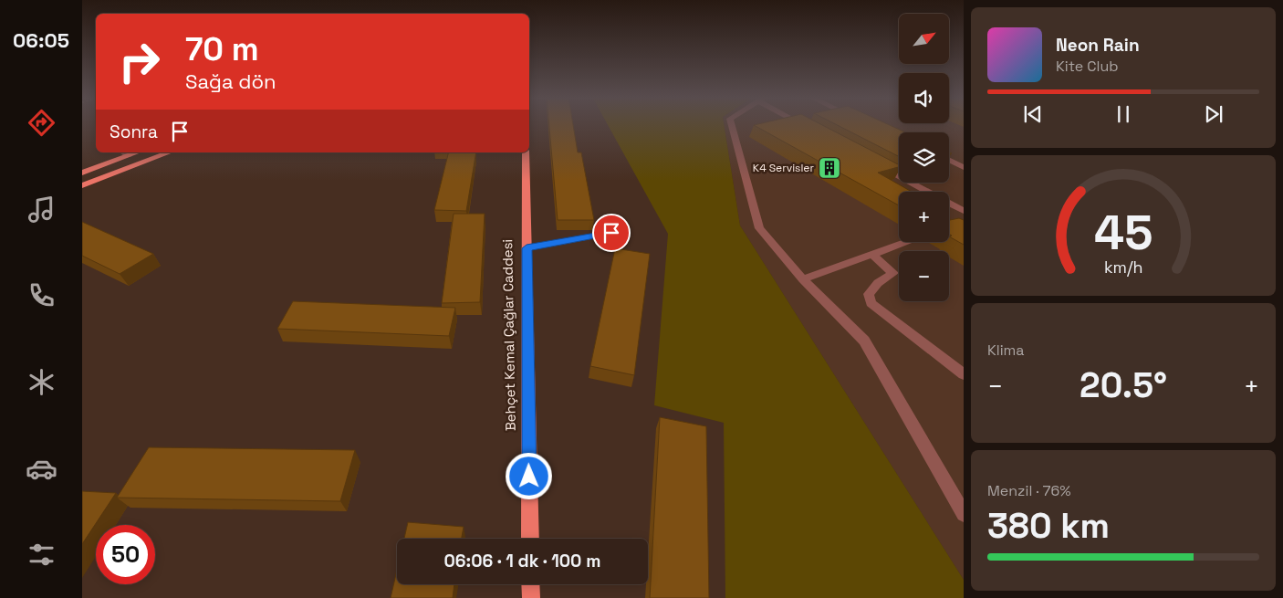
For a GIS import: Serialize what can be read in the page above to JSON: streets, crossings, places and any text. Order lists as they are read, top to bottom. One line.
{"streets":{"main road":["Behçet Kemal Çağlar Caddesi"]},"places":{"building":["K4 Servisler"]},"north":"top right","page":{"tabs":"06:05","map_buttons":["+","−"],"turn":["70 m","Sağa dön"],"song":["Neon Rain","Kite Club"],"then":"Sonra","tile":["Klima",["Menzil · 76%","380 km"]],"heat":["−","20.5°","+"],"limit":"50","trip":"06:06 · 1 dk · 100 m","gauge":["45","km/h"]}}
